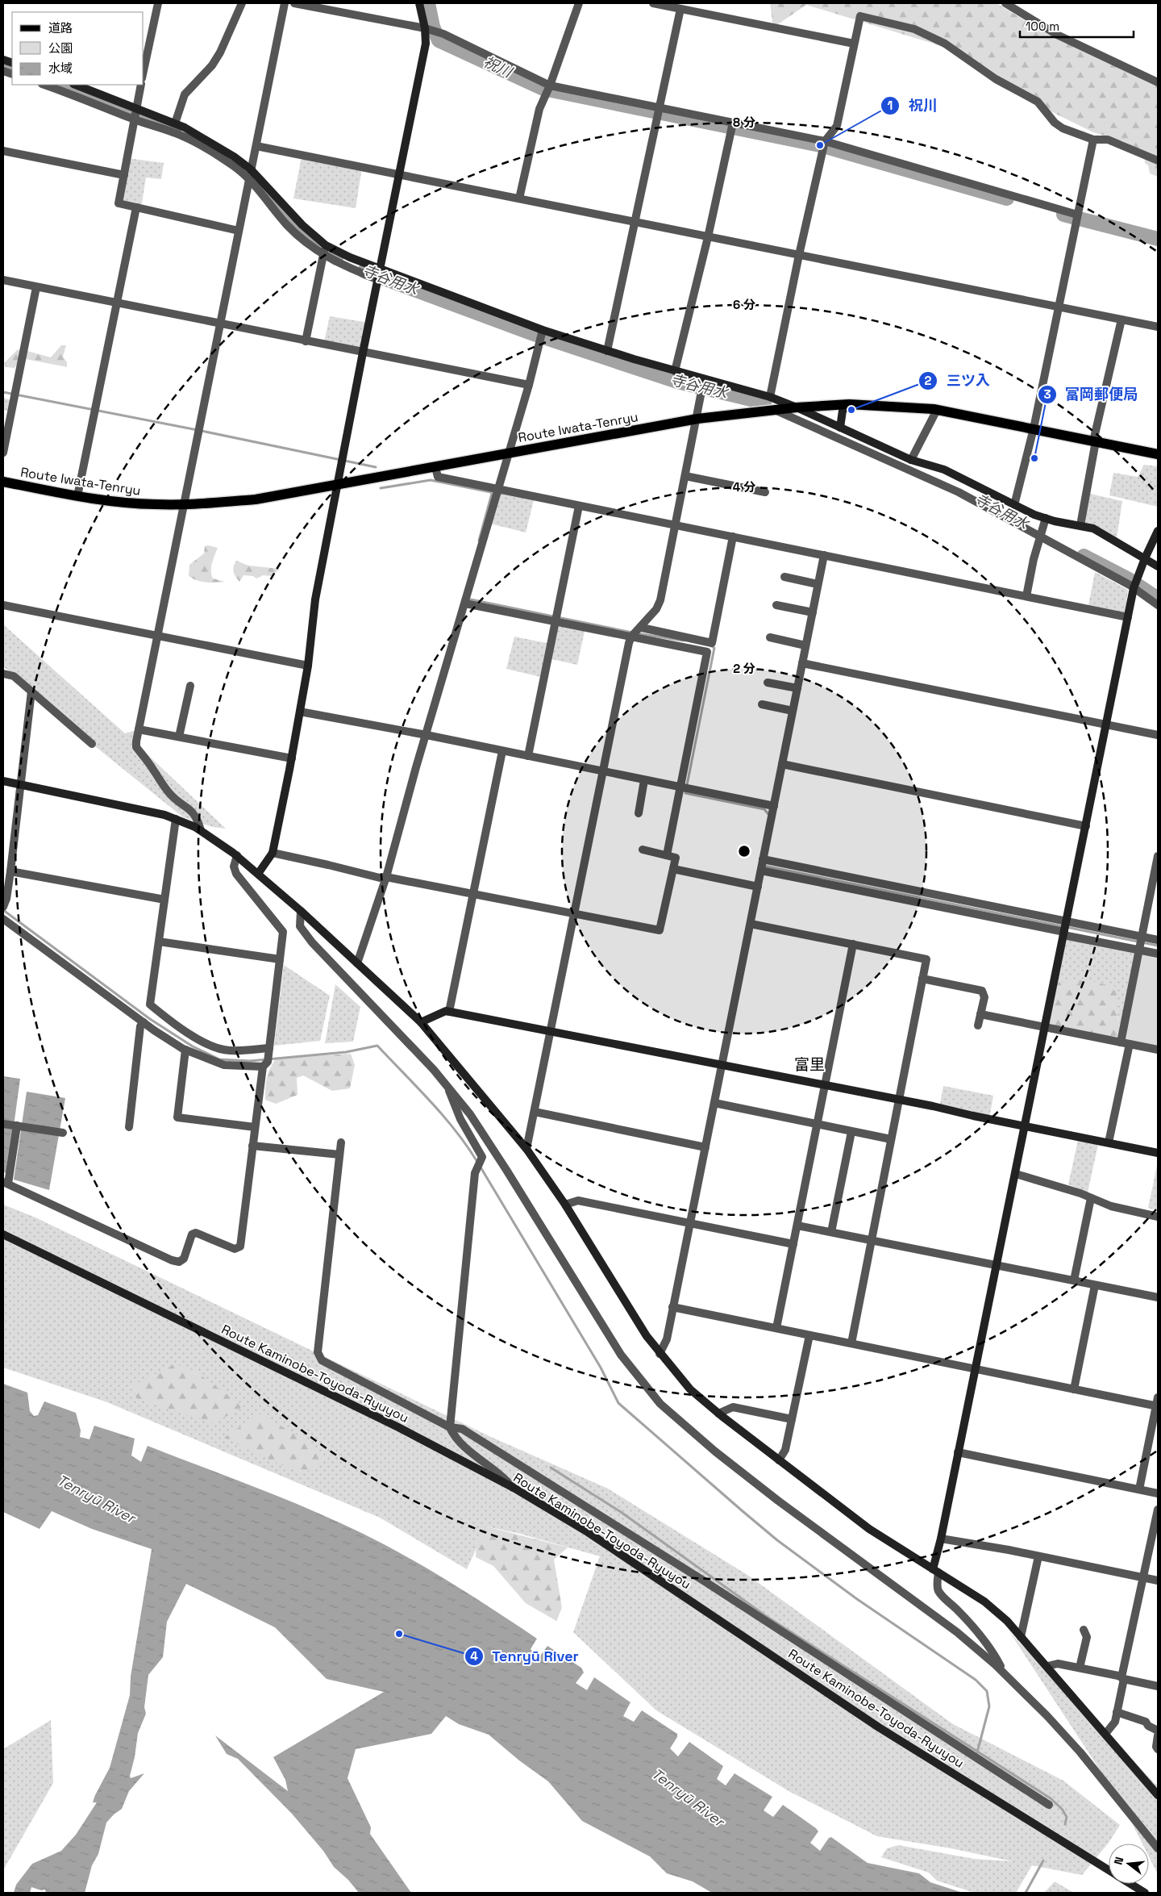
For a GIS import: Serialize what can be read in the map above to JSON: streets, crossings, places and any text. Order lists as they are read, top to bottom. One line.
{"streets":{"main road":["Route Iwata-Tenryu"],"street":["Route Kaminobe-Toyoda-Ryuyou"]},"districts":["富里"],"water":["祝川","寺谷用水","Tenryū River"],"places":["祝川","三ツ入","富岡郵便局","Tenryū River"],"legend":["道路","公園","水域"],"scale_bar":"100 m","north":"left","rings":["8 分","6 分","4 分","2 分"]}
